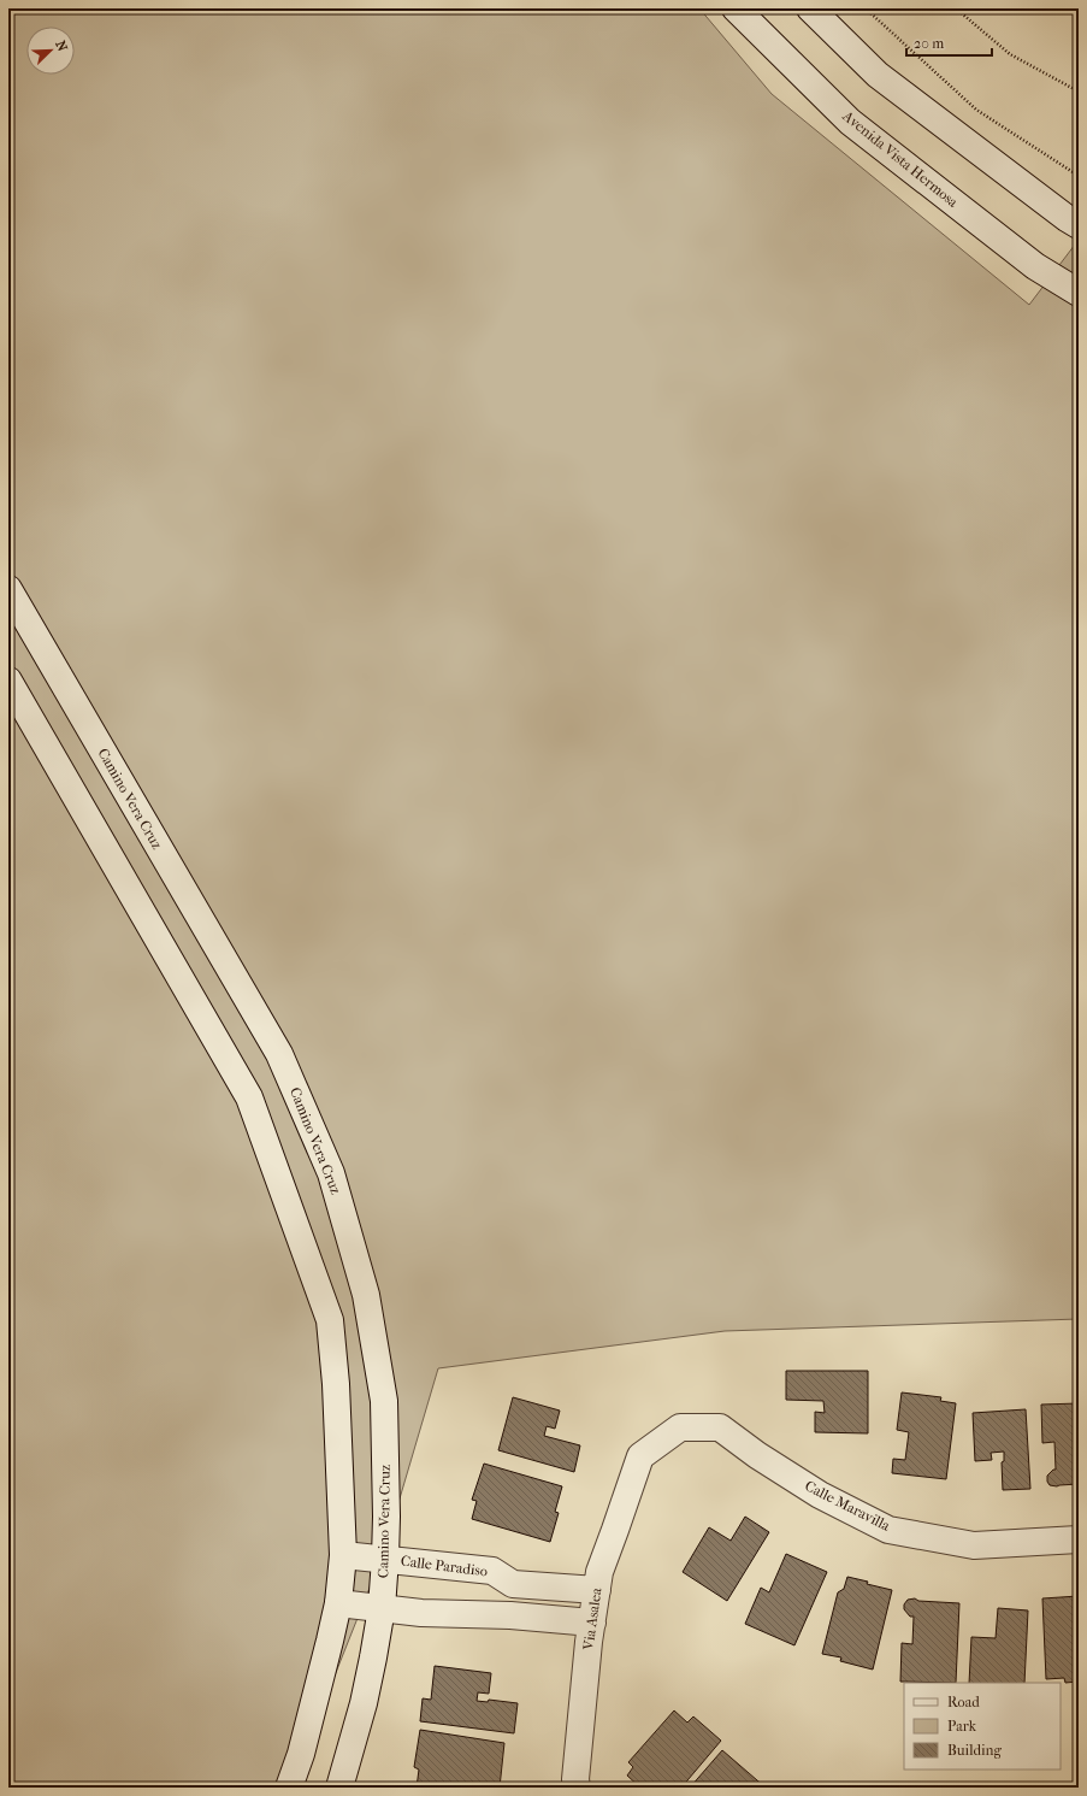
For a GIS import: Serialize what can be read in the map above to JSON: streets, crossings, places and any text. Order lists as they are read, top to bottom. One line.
{"streets":{"main road":["Avenida Vista Hermosa","Camino Vera Cruz","Calle Maravilla","Calle Paradiso","Via Asalea"]},"crossings":[["Camino Vera Cruz","Calle Paradiso"],["Calle Maravilla","Via Asalea"],["Calle Paradiso","Via Asalea"]],"legend":["Road","Park","Building"],"scale_bar":"20 m","north":"top right"}
